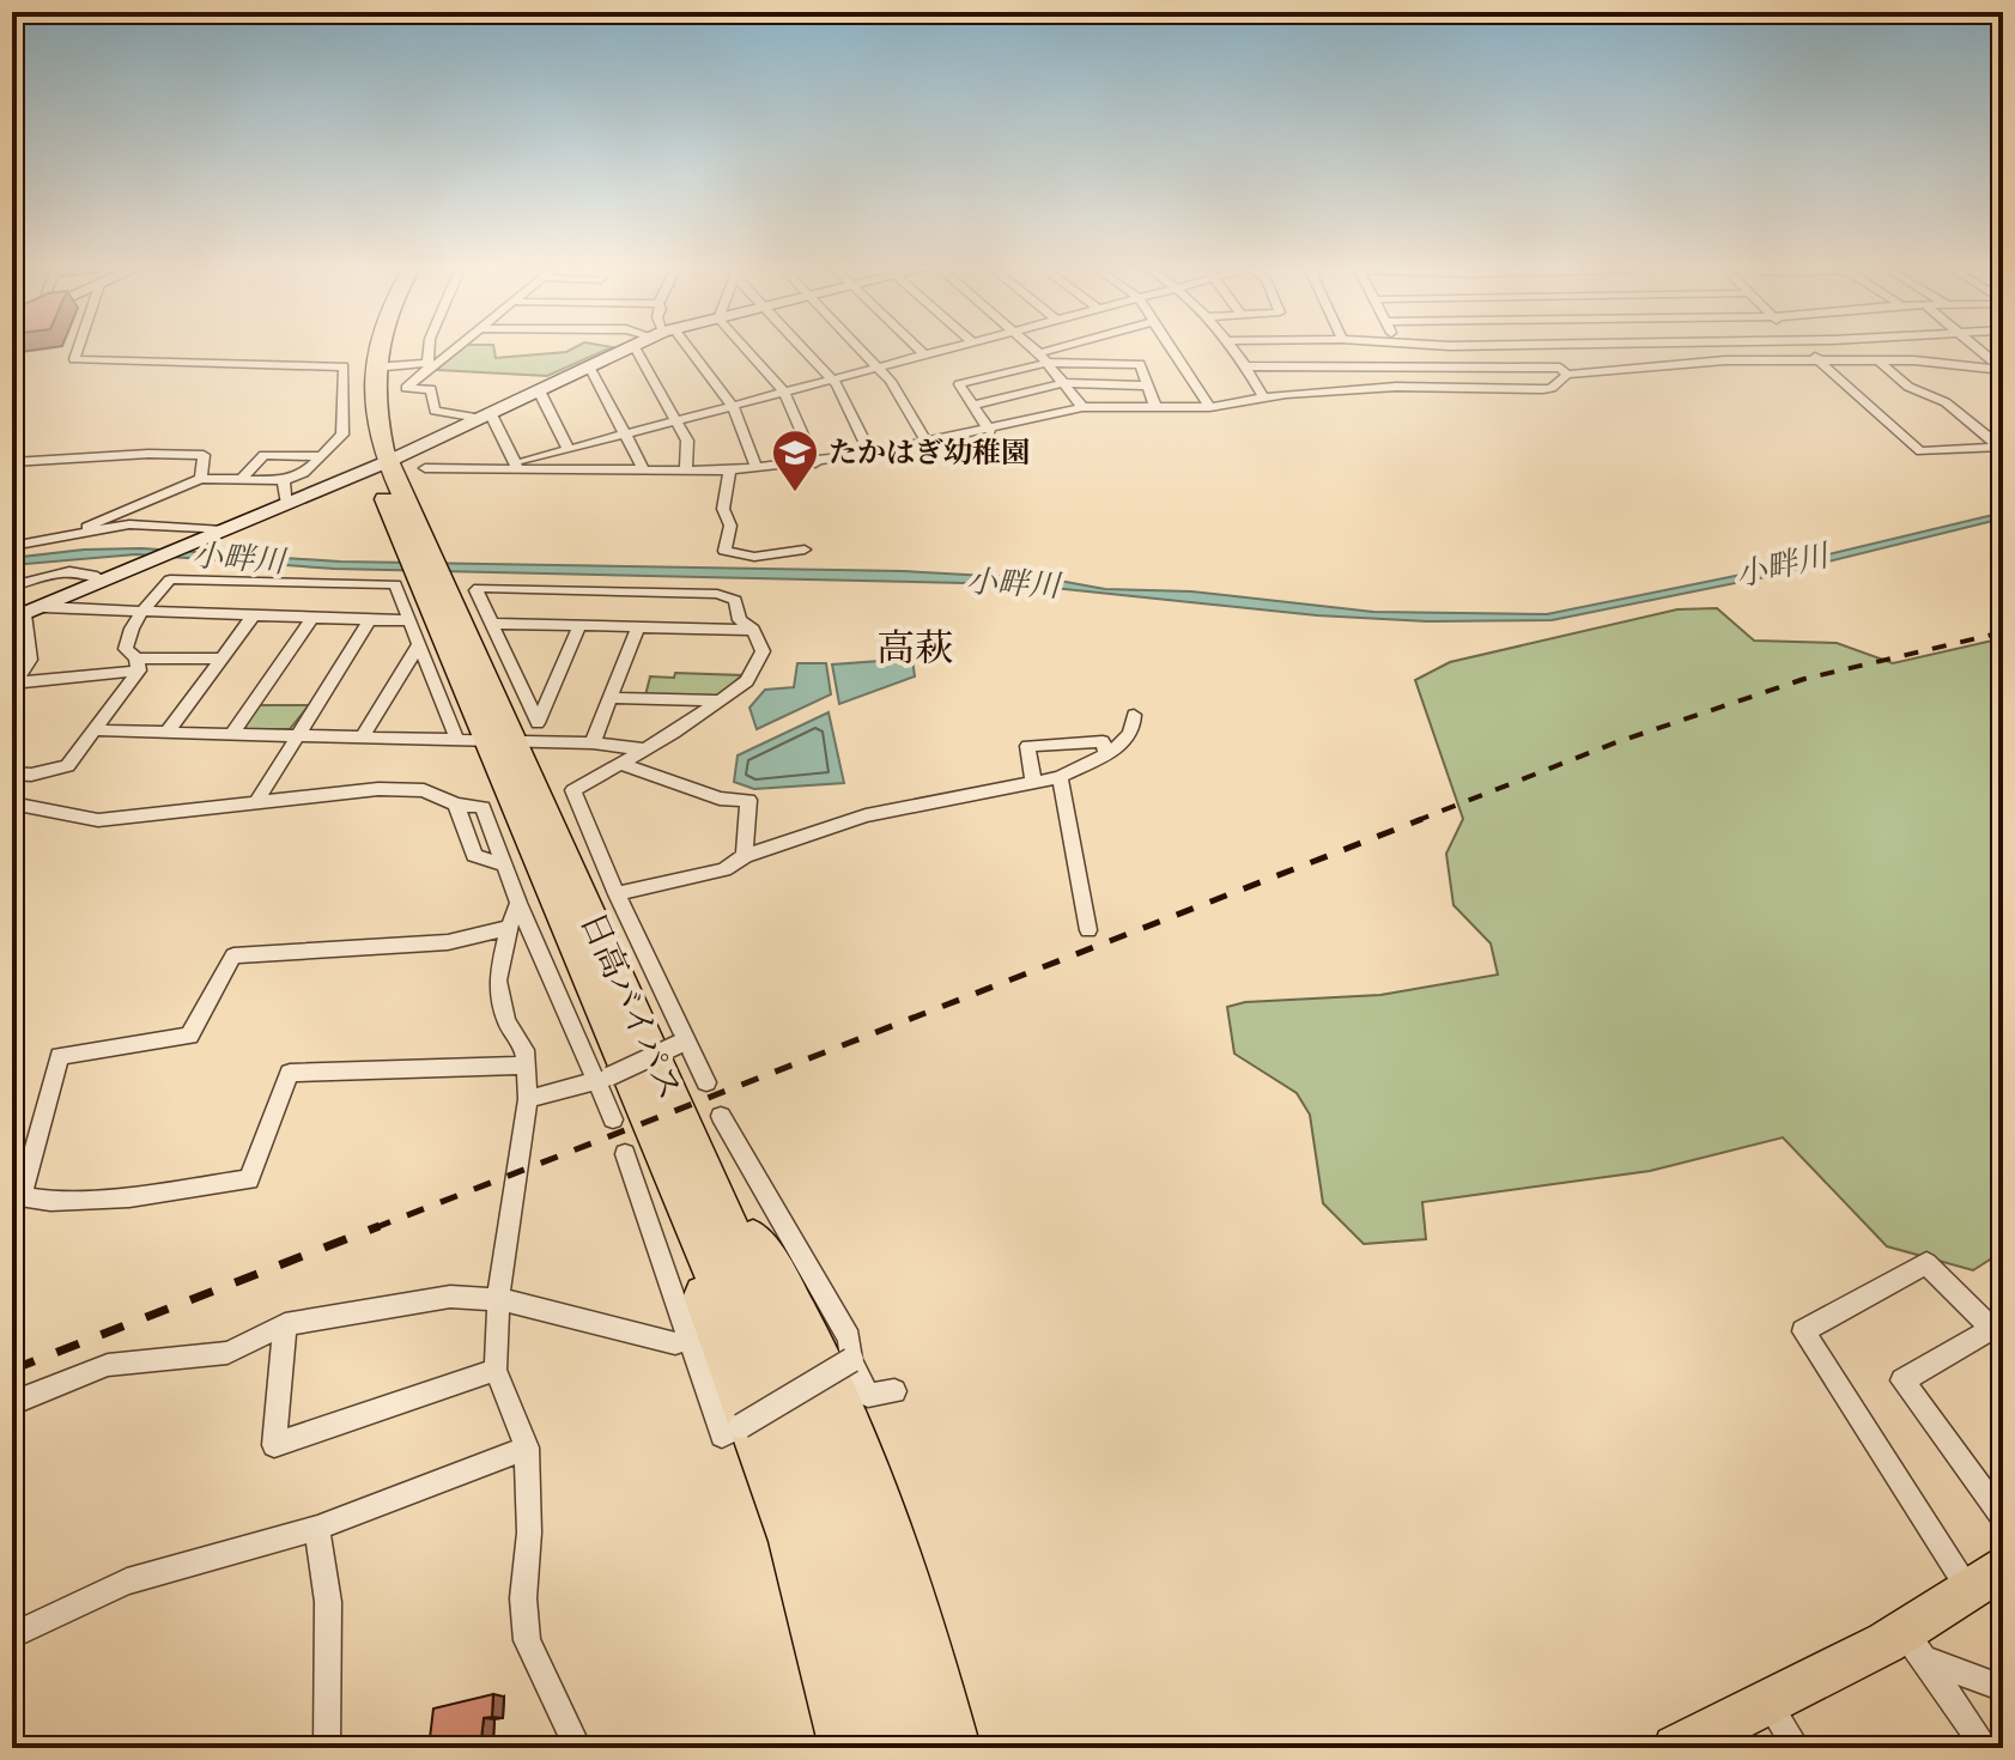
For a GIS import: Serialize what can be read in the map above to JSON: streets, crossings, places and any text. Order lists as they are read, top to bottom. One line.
{"streets":{"highway":["日高バイパス"]},"districts":["高萩"],"water":["小畔川"],"places":{"school or university":["たかはぎ幼稚園"]}}
